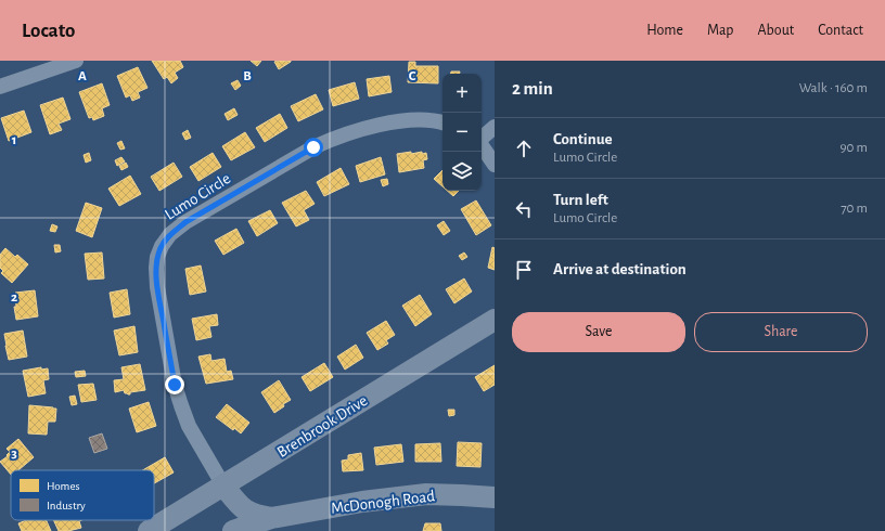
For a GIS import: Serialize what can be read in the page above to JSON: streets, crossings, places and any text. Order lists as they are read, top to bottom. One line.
{"streets":{"main road":["Brenbrook Drive","McDonogh Road"],"street":["Lumo Circle"]},"crossings":[["Lumo Circle","Brenbrook Drive"],["Lumo Circle","McDonogh Road"],["Brenbrook Drive","McDonogh Road"]],"legend":["Homes","Industry"],"page":{"header":"Locato","nav":["Home","Map","About","Contact"],"heading":["2 min","Walk · 160 m"],"map_buttons":["+","−"],"list":[["Continue","Lumo Circle","90 m"],["Turn left","Lumo Circle","70 m"],"Arrive at destination"],"buttons":["Save","Share"]},"grid":{"columns":["A","B","C"],"rows":["1","2","3"]}}
